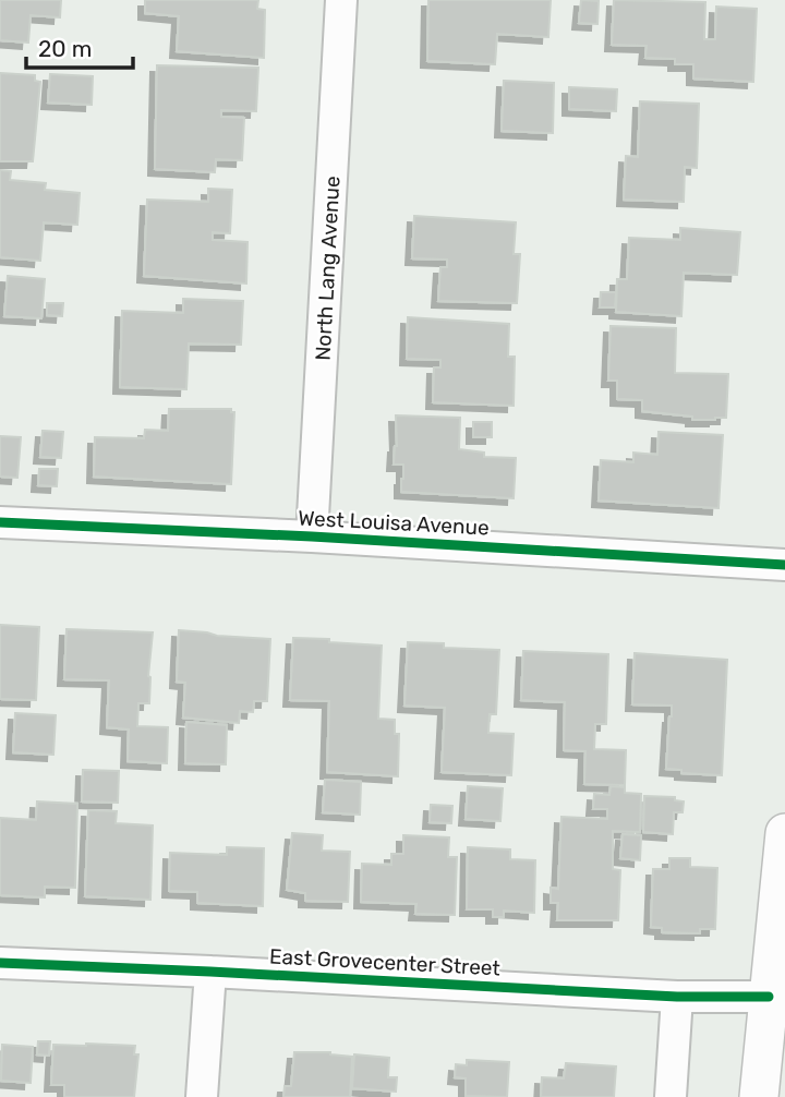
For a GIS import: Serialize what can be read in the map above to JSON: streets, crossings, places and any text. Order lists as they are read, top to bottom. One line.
{"streets":{"street":["North Lang Avenue","West Louisa Avenue","East Grovecenter Street"]},"crossings":[["North Lang Avenue","West Louisa Avenue"]],"scale_bar":"20 m"}
